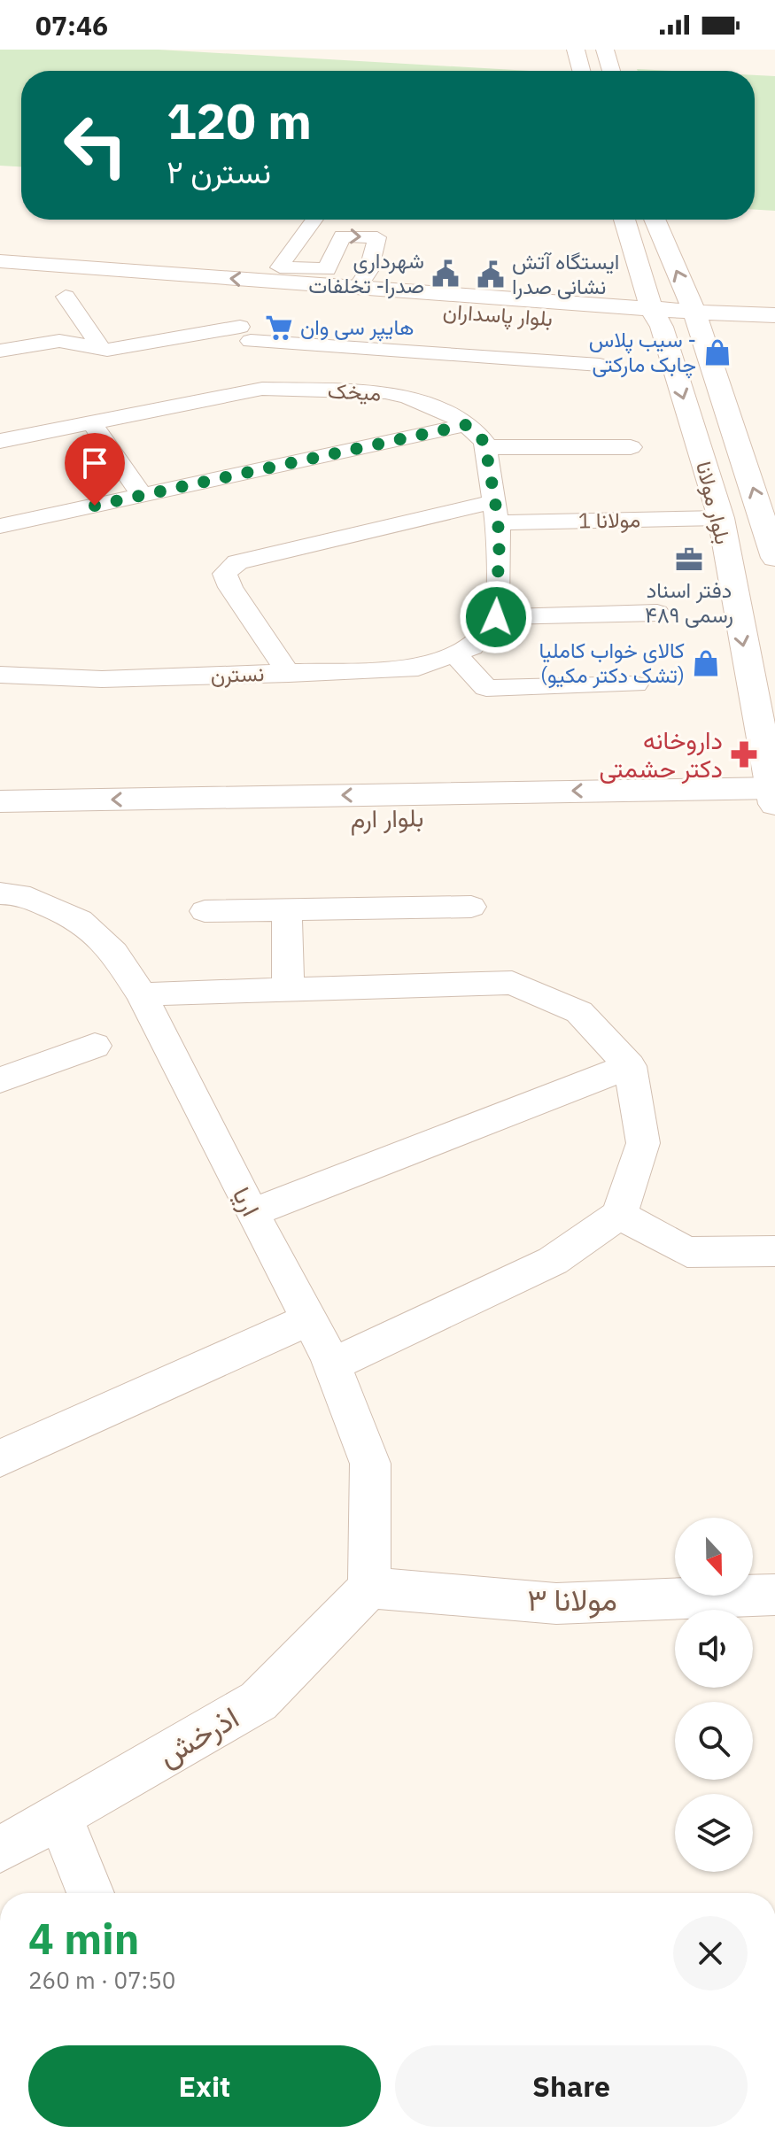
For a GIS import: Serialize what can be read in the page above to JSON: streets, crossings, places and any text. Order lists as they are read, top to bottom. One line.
{"streets":{"main road":["بلوار پاسداران","بلوار مولانا","بلوار ارم"],"street":["میخک","مولانا 1","نسترن","اریا","مولانا ۳","اذرخش"]},"crossings":[["بلوار پاسداران","بلوار مولانا"],["بلوار مولانا","مولانا 1"],["بلوار مولانا","بلوار ارم"],["مولانا 1","نسترن"],["اریا","مولانا ۳"],["اریا","اذرخش"],["مولانا ۳","اذرخش"]],"places":{"public building":["شهرداری صدرا- تخلفات","ایستگاه آتش نشانی صدرا"],"supermarket":["هایپر سی وان"],"shop":["سیب پلاس - چابک مارکتی","کالای خواب کاملیا (تشک دکتر مکیو)"],"office":["دفتر اسناد رسمی ۴۸۹"],"pharmacy":["داروخانه دکتر حشمتی"]},"north":"bottom","page":{"status":"07:46","turn":["120 m","نسترن ۲"],"heading":["4 min","260 m · 07:50"],"buttons":["Exit","Share"]}}
